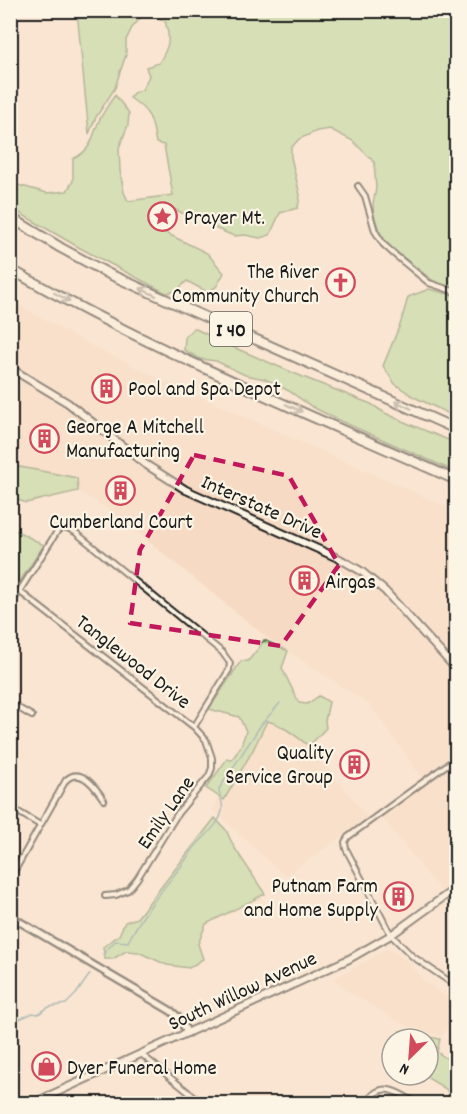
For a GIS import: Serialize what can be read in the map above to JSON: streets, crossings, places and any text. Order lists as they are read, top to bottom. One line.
{"streets":{"highway":["I 40"],"main road":["Interstate Drive","South Willow Avenue"],"street":["Tanglewood Drive","Emily Lane"]},"crossings":[["Tanglewood Drive","Emily Lane"]],"places":{"place":["Prayer Mt."],"church":["The River Community Church"],"building":["Pool and Spa Depot","George A Mitchell Manufacturing","Cumberland Court","Airgas","Quality Service Group","Putnam Farm and Home Supply"],"shop":["Dyer Funeral Home"]},"north":"bottom left"}
